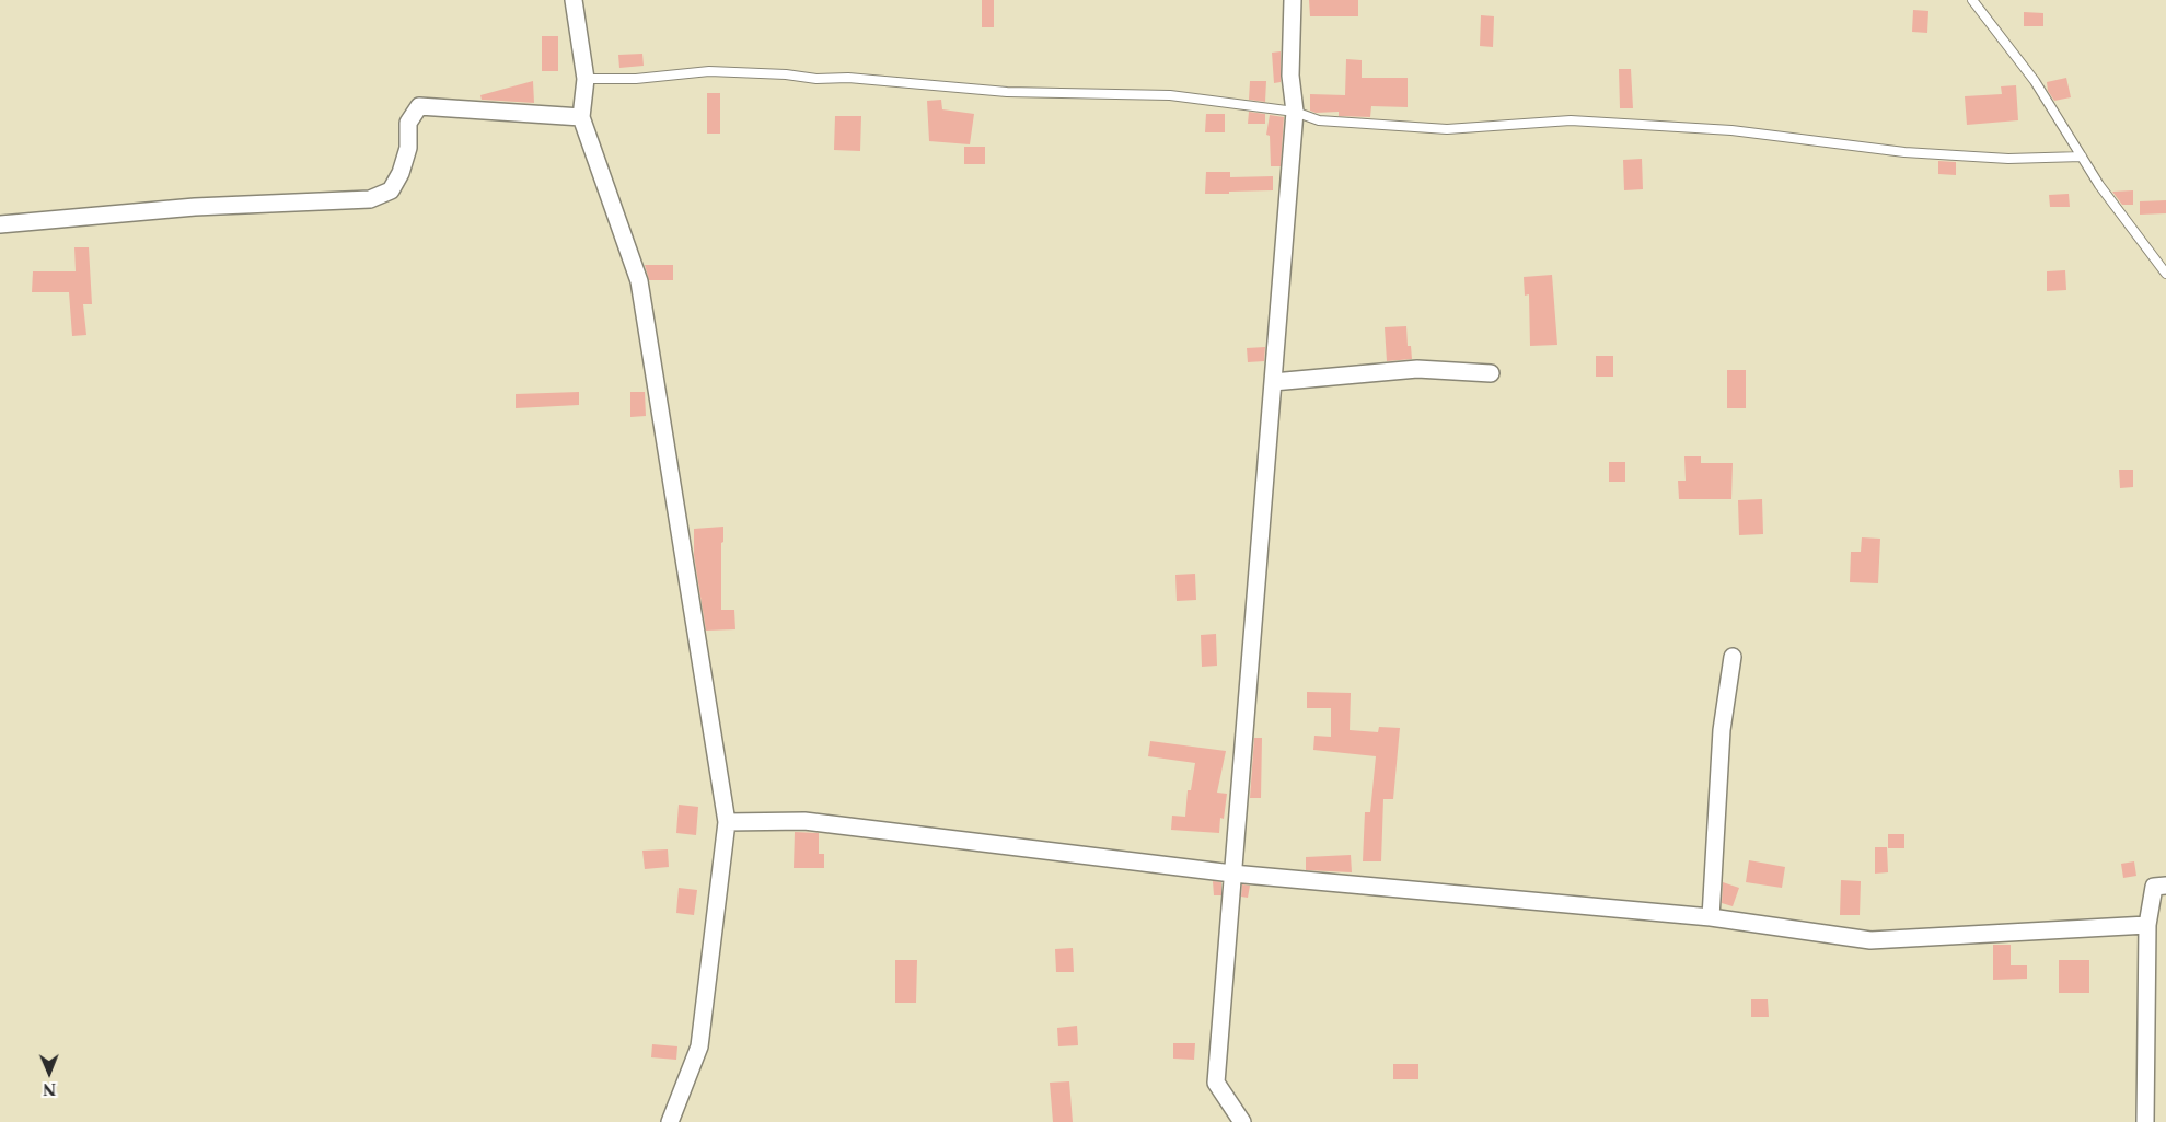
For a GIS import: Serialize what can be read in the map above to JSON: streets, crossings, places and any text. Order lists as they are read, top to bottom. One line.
{"north":"bottom"}
